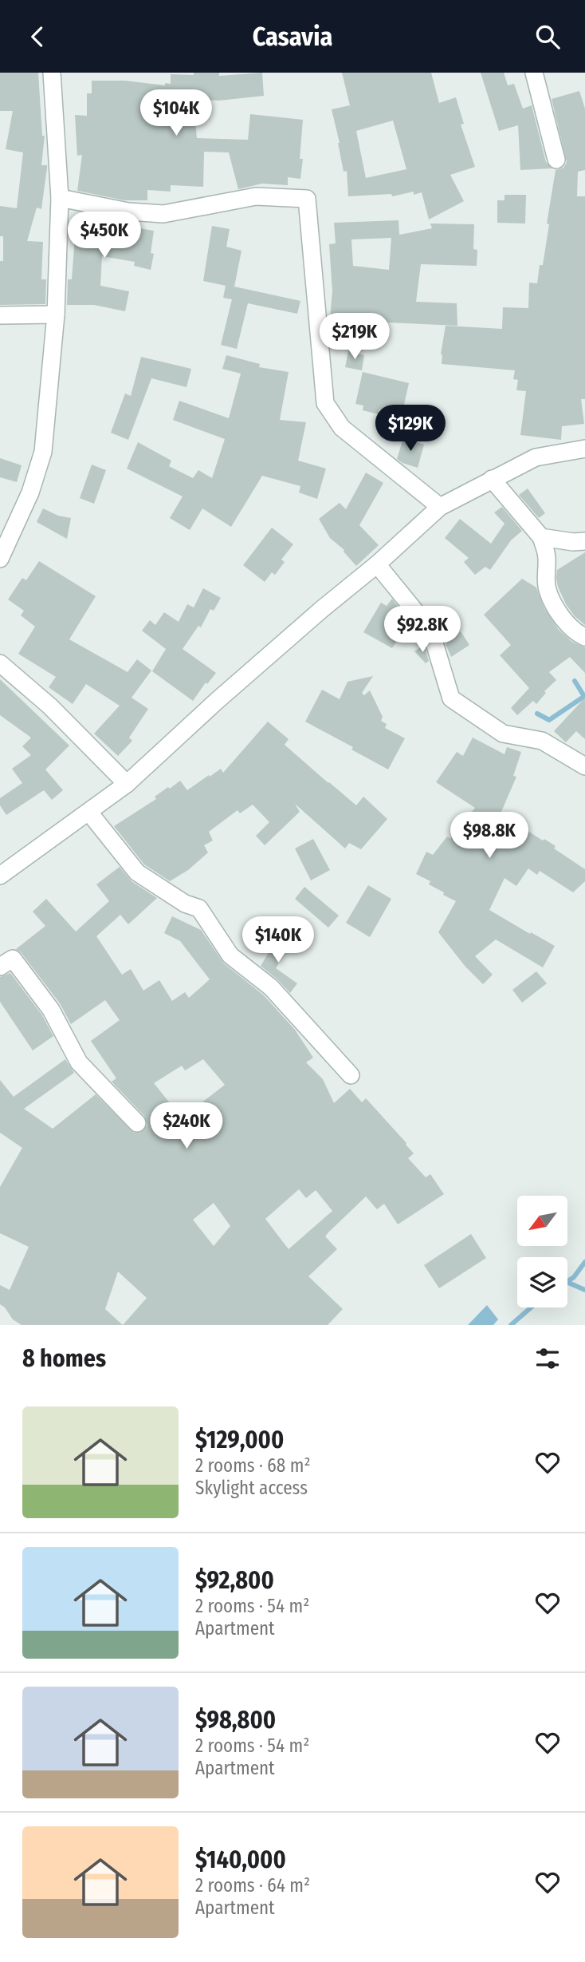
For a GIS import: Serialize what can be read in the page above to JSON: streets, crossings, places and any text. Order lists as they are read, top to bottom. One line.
{"north":"bottom left","page":{"header":"Casavia","price":["$104K","$450K","$219K","$129K","$92.8K","$98.8K","$140K","$240K"],"heading":"8 homes","list":[{"name":"$129,000","note":"2 rooms · 68 m² · Skylight access"},{"name":"$92,800","note":"2 rooms · 54 m² · Apartment"},{"name":"$98,800","note":"2 rooms · 54 m² · Apartment"},{"name":"$140,000","note":"2 rooms · 64 m² · Apartment"}]}}
